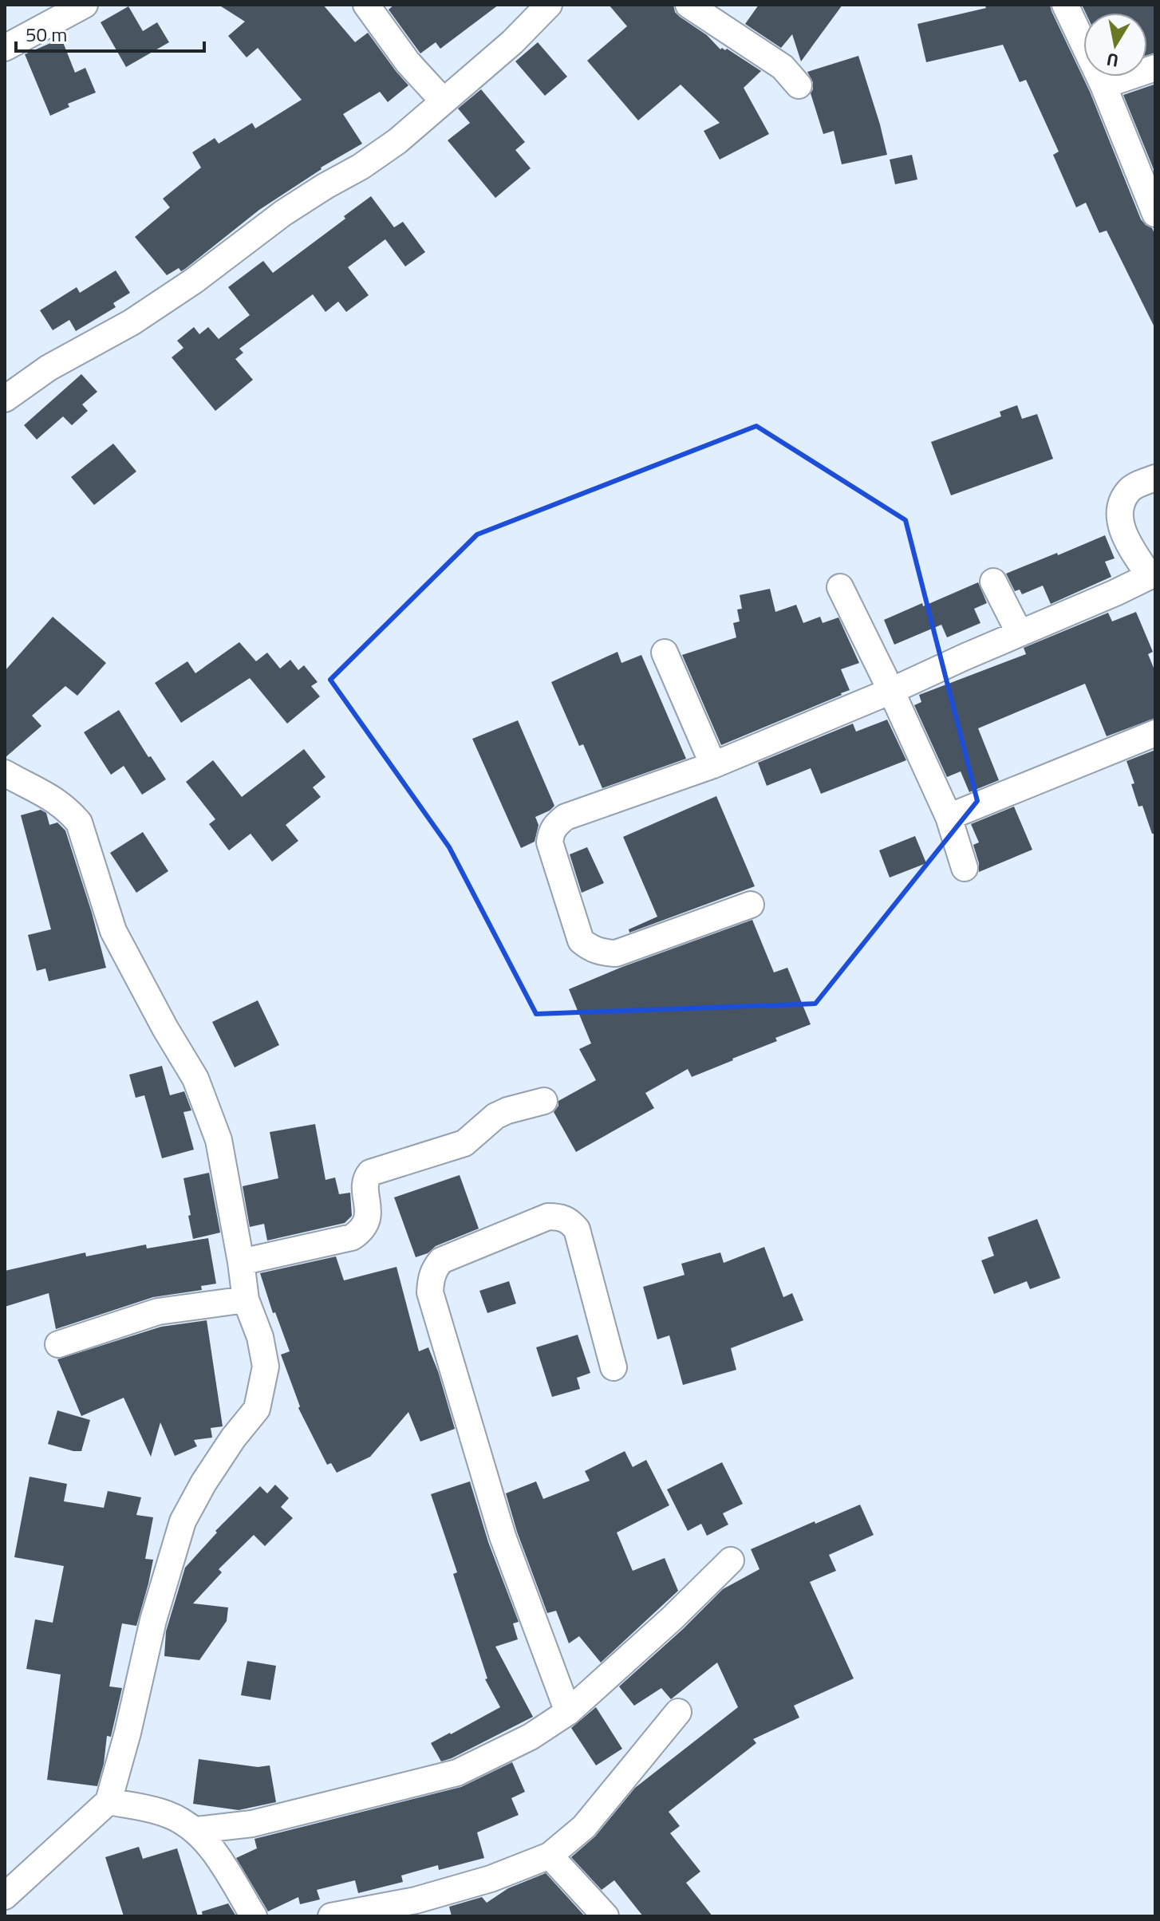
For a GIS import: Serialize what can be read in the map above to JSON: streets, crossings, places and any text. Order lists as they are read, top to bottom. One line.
{"scale_bar":"50 m","north":"bottom"}
